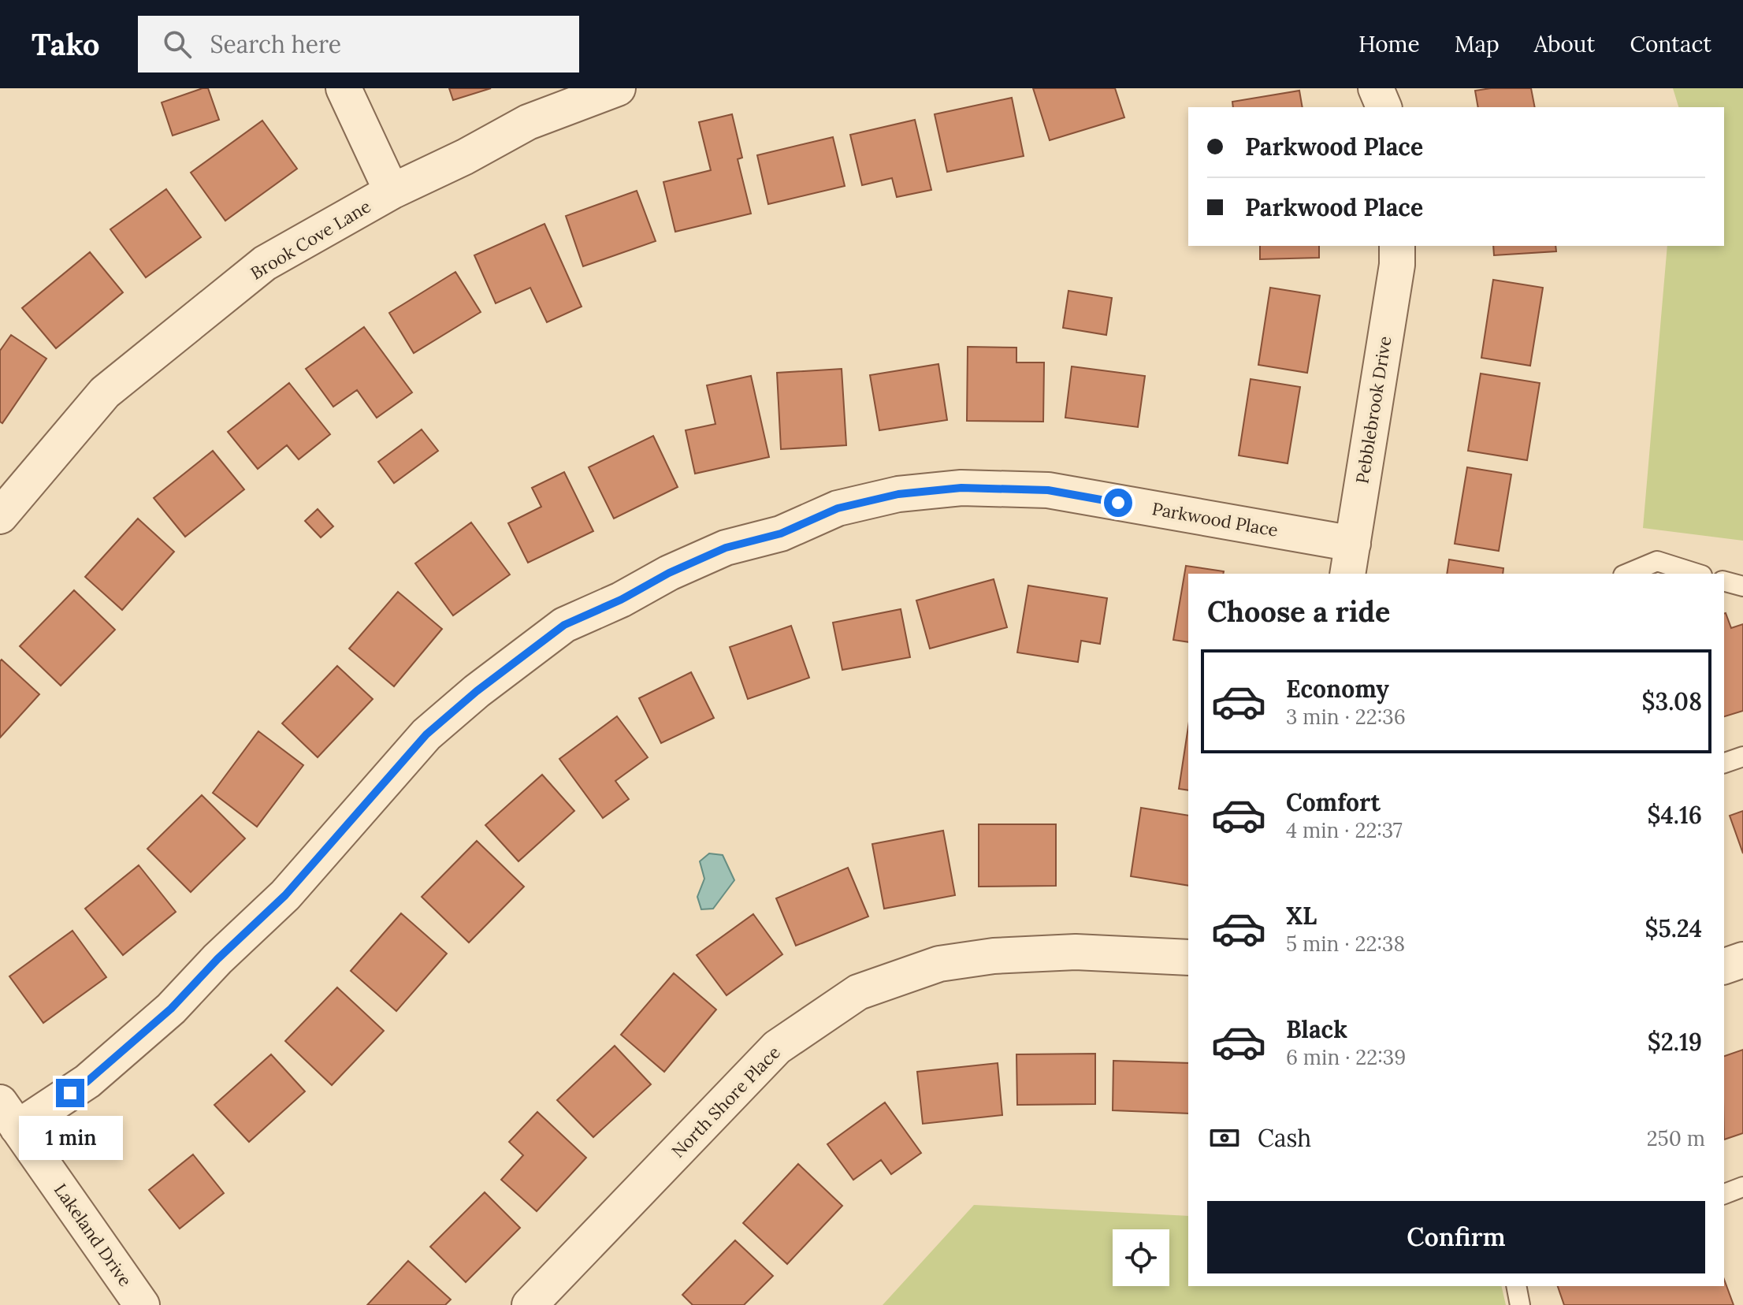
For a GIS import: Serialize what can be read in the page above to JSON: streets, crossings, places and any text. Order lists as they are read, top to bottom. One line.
{"streets":{"street":["Brook Cove Lane","Pebblebrook Drive","Parkwood Place","North Shore Place","Lakeland Drive"]},"crossings":[["Pebblebrook Drive","Parkwood Place"],["Parkwood Place","Lakeland Drive"]],"page":{"header":"Tako","search":"Search here","nav":["Home","Map","About","Contact"],"banner":["Parkwood Place","Parkwood Place"],"heading":"Choose a ride","list":[{"name":"Economy","note":"3 min · 22:36","value":"$3.08"},{"name":"Comfort","note":"4 min · 22:37","value":"$4.16"},{"name":"XL","note":"5 min · 22:38","value":"$5.24"},{"name":"Black","note":"6 min · 22:39","value":"$2.19"}],"pay":["Cash","250 m"],"bubble":"1 min","buttons":"Confirm"}}
